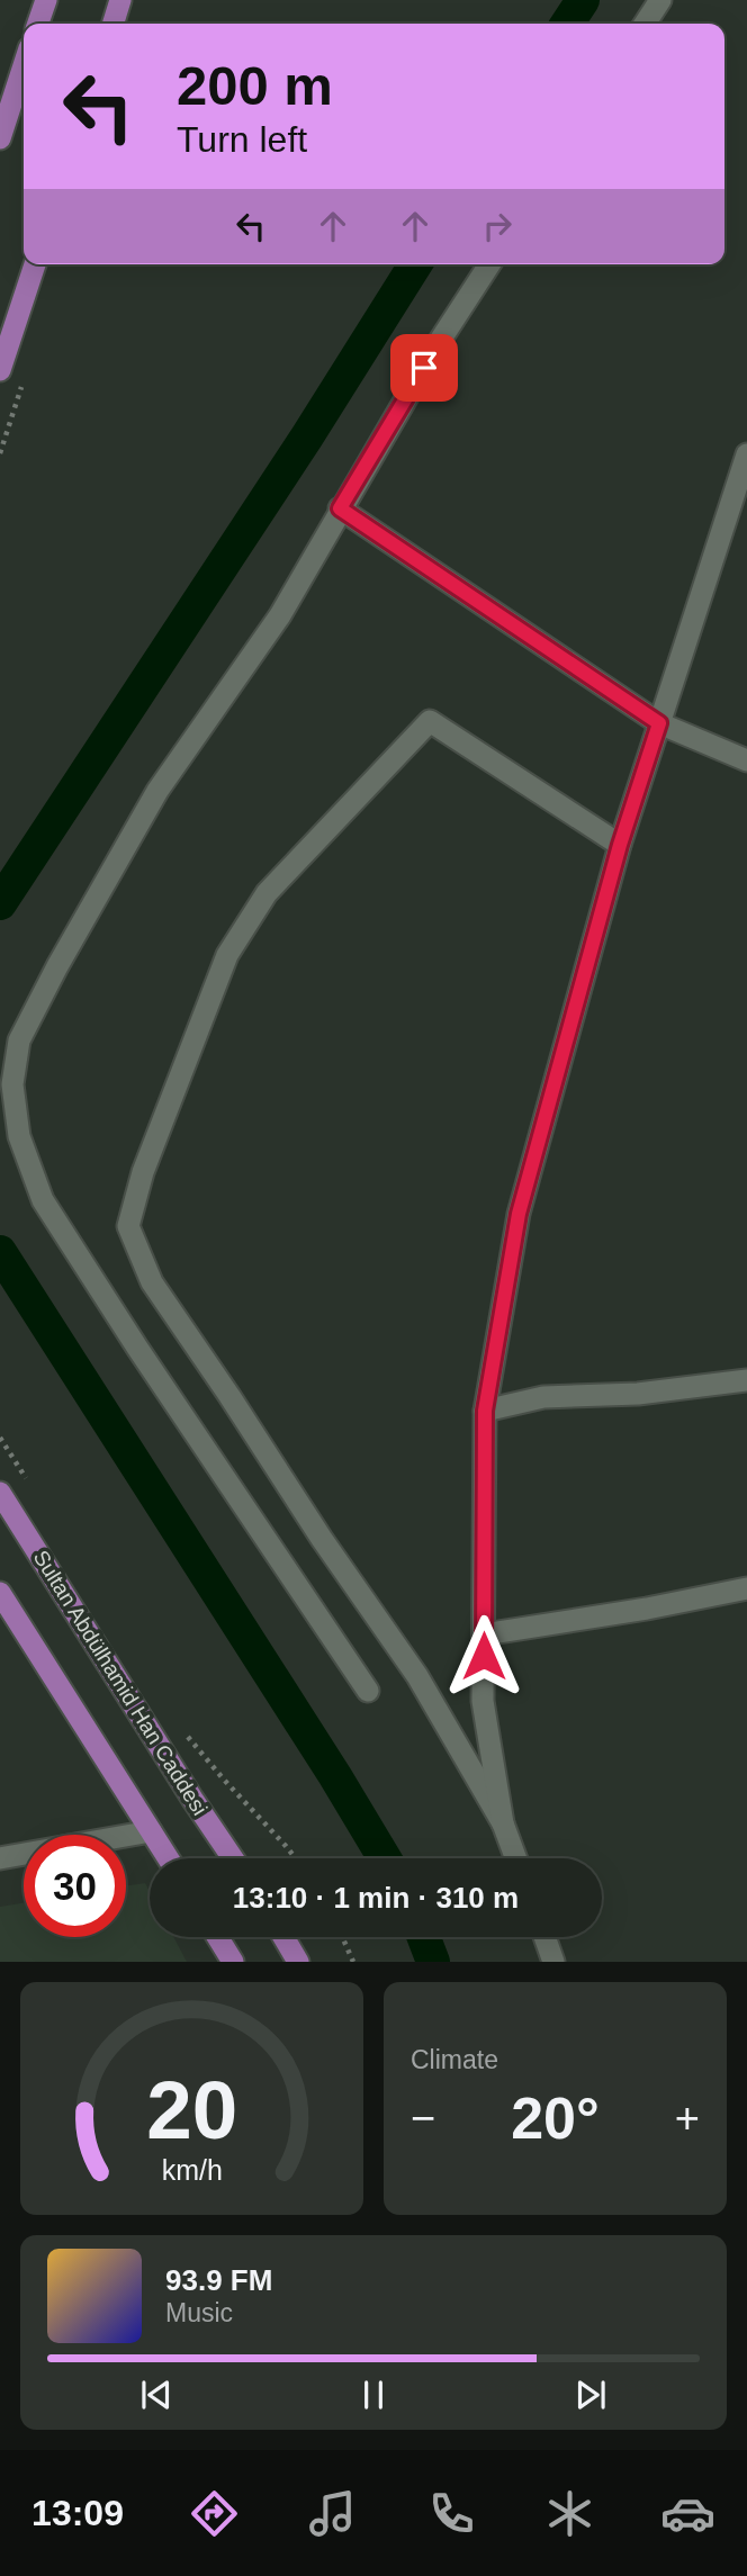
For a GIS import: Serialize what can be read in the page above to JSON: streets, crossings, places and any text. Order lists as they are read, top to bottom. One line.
{"streets":{"main road":["Sultan Abdülhamid Han Caddesi"]},"page":{"turn":["200 m","Turn left"],"limit":"30","trip":"13:10 · 1 min · 310 m","tile":"Climate","heat":["−","20°","+"],"song":["93.9 FM","Music"],"tabs":"13:09","gauge":["20","km/h"]}}
